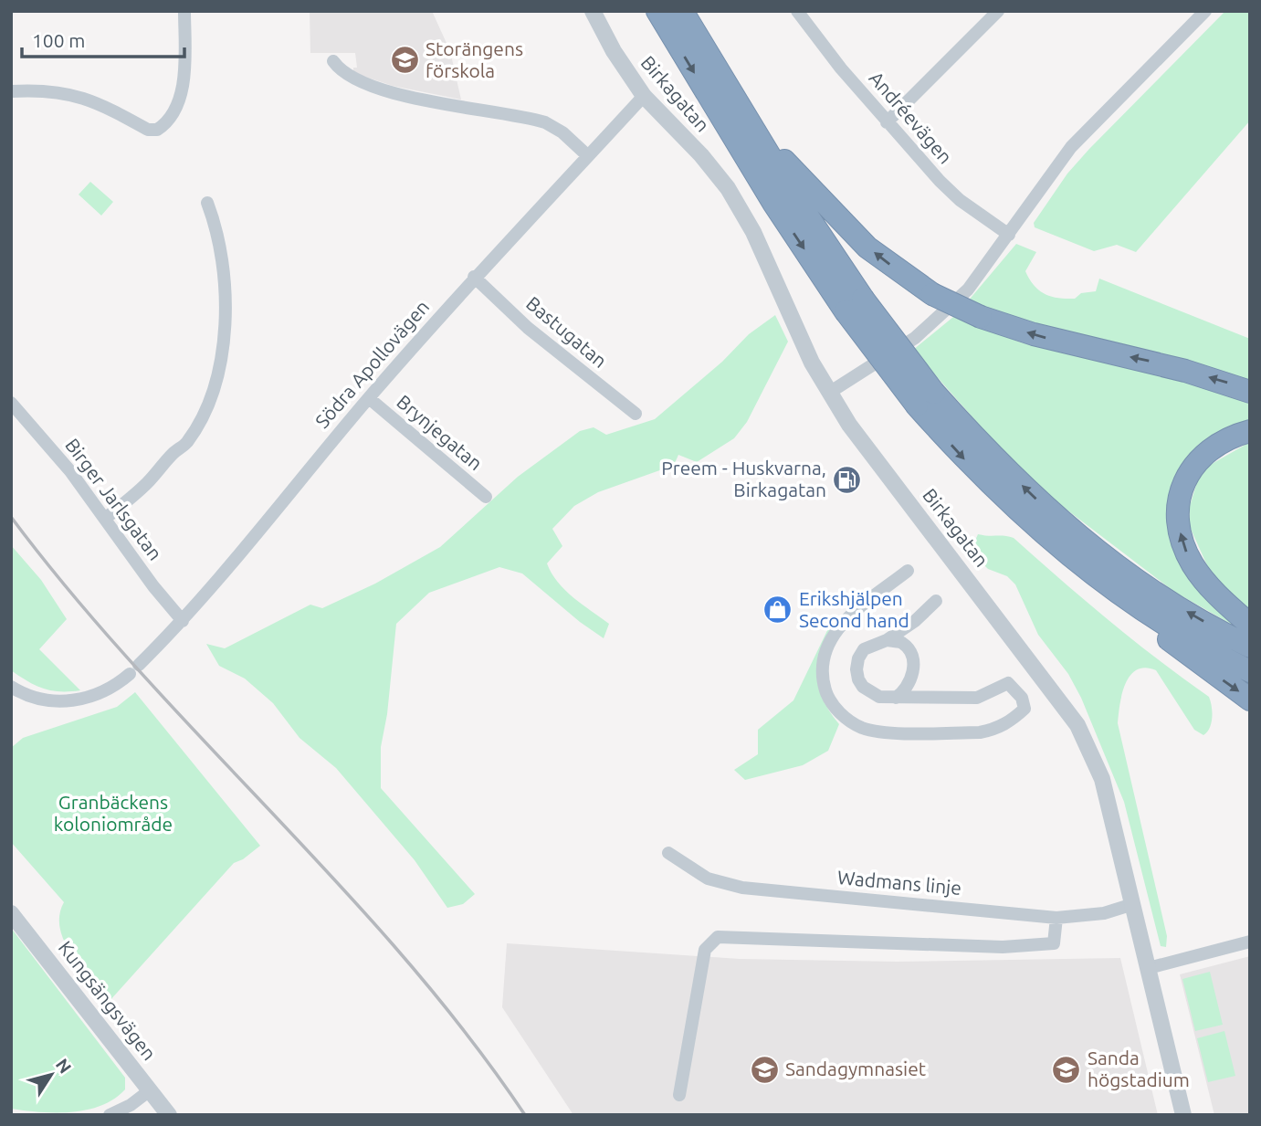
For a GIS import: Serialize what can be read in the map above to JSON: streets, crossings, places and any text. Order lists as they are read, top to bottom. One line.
{"streets":{"street":["Birkagatan","Andréevägen","Bastugatan","Södra Apollovägen","Brynjegatan","Birger Jarlsgatan","Wadmans linje","Kungsängsvägen"]},"crossings":[["Birkagatan","Södra Apollovägen"],["Birkagatan","Wadmans linje"],["Bastugatan","Södra Apollovägen"],["Södra Apollovägen","Brynjegatan"],["Södra Apollovägen","Birger Jarlsgatan"]],"parks":["Granbäckens koloniområde"],"places":{"school or university":["Storängens förskola","Sandagymnasiet","Sanda högstadium"],"fuel station":["Preem - Huskvarna, Birkagatan"],"shop":["Erikshjälpen Second hand"]},"scale_bar":"100 m","north":"top right"}
